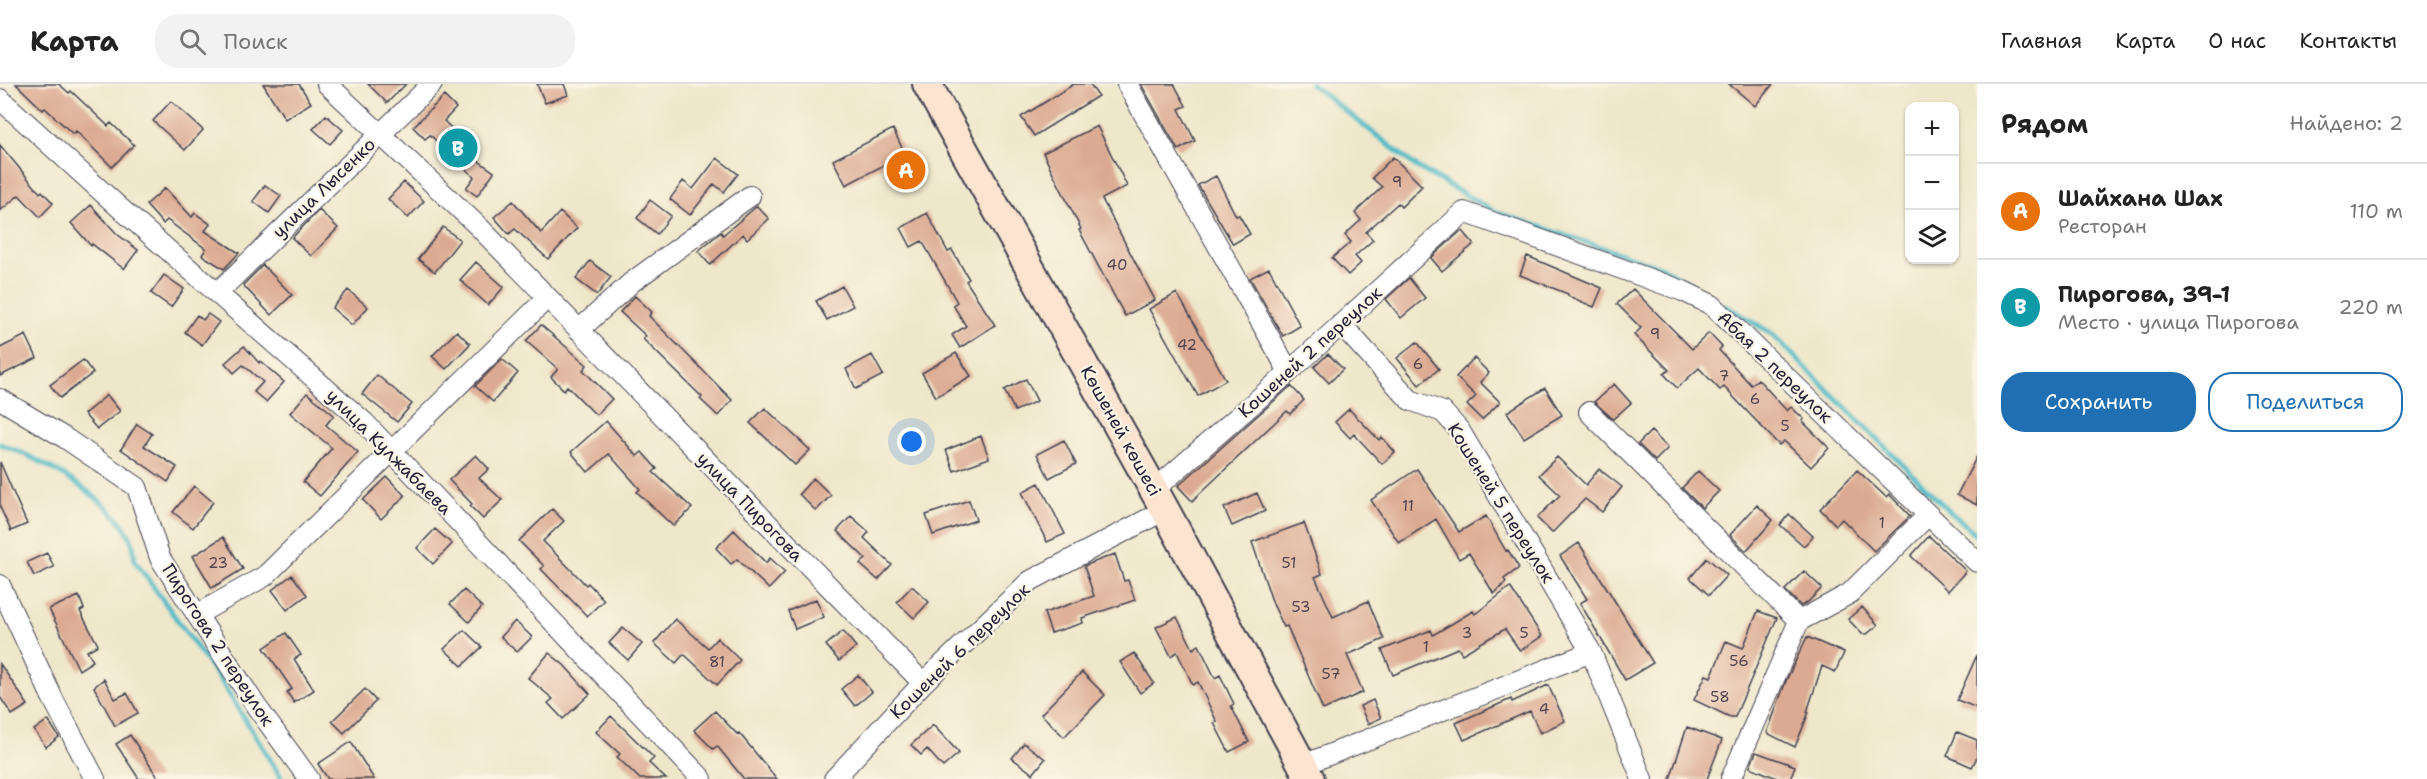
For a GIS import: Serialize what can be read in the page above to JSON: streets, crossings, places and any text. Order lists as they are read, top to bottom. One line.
{"streets":{"main road":["Көшеней көшесі"],"street":["улица Лысенко","Кошеней 2 переулок","Абая 2 переулок","улица Кулжабаева","Кошеней 5 переулок","улица Пирогова","Пирогова 2 переулок","Кошеней 6 переулок"]},"crossings":[["улица Лысенко","улица Кулжабаева"],["улица Лысенко","улица Пирогова"],["Кошеней 2 переулок","Абая 2 переулок"],["Кошеней 2 переулок","Көшеней көшесі"],["Кошеней 2 переулок","Кошеней 5 переулок"],["Кошеней 2 переулок","Кошеней 6 переулок"],["Көшеней көшесі","Кошеней 6 переулок"],["улица Пирогова","Кошеней 6 переулок"]],"house_numbers":["9","40","9","42","6","7","6","5","11","1","23","51","53","3","5","1","56","81","57","58","4"],"page":{"header":"Карта","search":"Поиск","nav":["Главная","Карта","О нас","Контакты"],"heading":["Рядом","Найдено: 2"],"map_buttons":["+","−"],"pins":["B","A"],"list":[{"mark":"A","name":"Шайхана Шах","note":"Ресторан","value":"110 m"},{"mark":"B","name":"Пирогова, 39-1","note":"Место · улица Пирогова","value":"220 m"}],"buttons":["Сохранить","Поделиться"]}}
